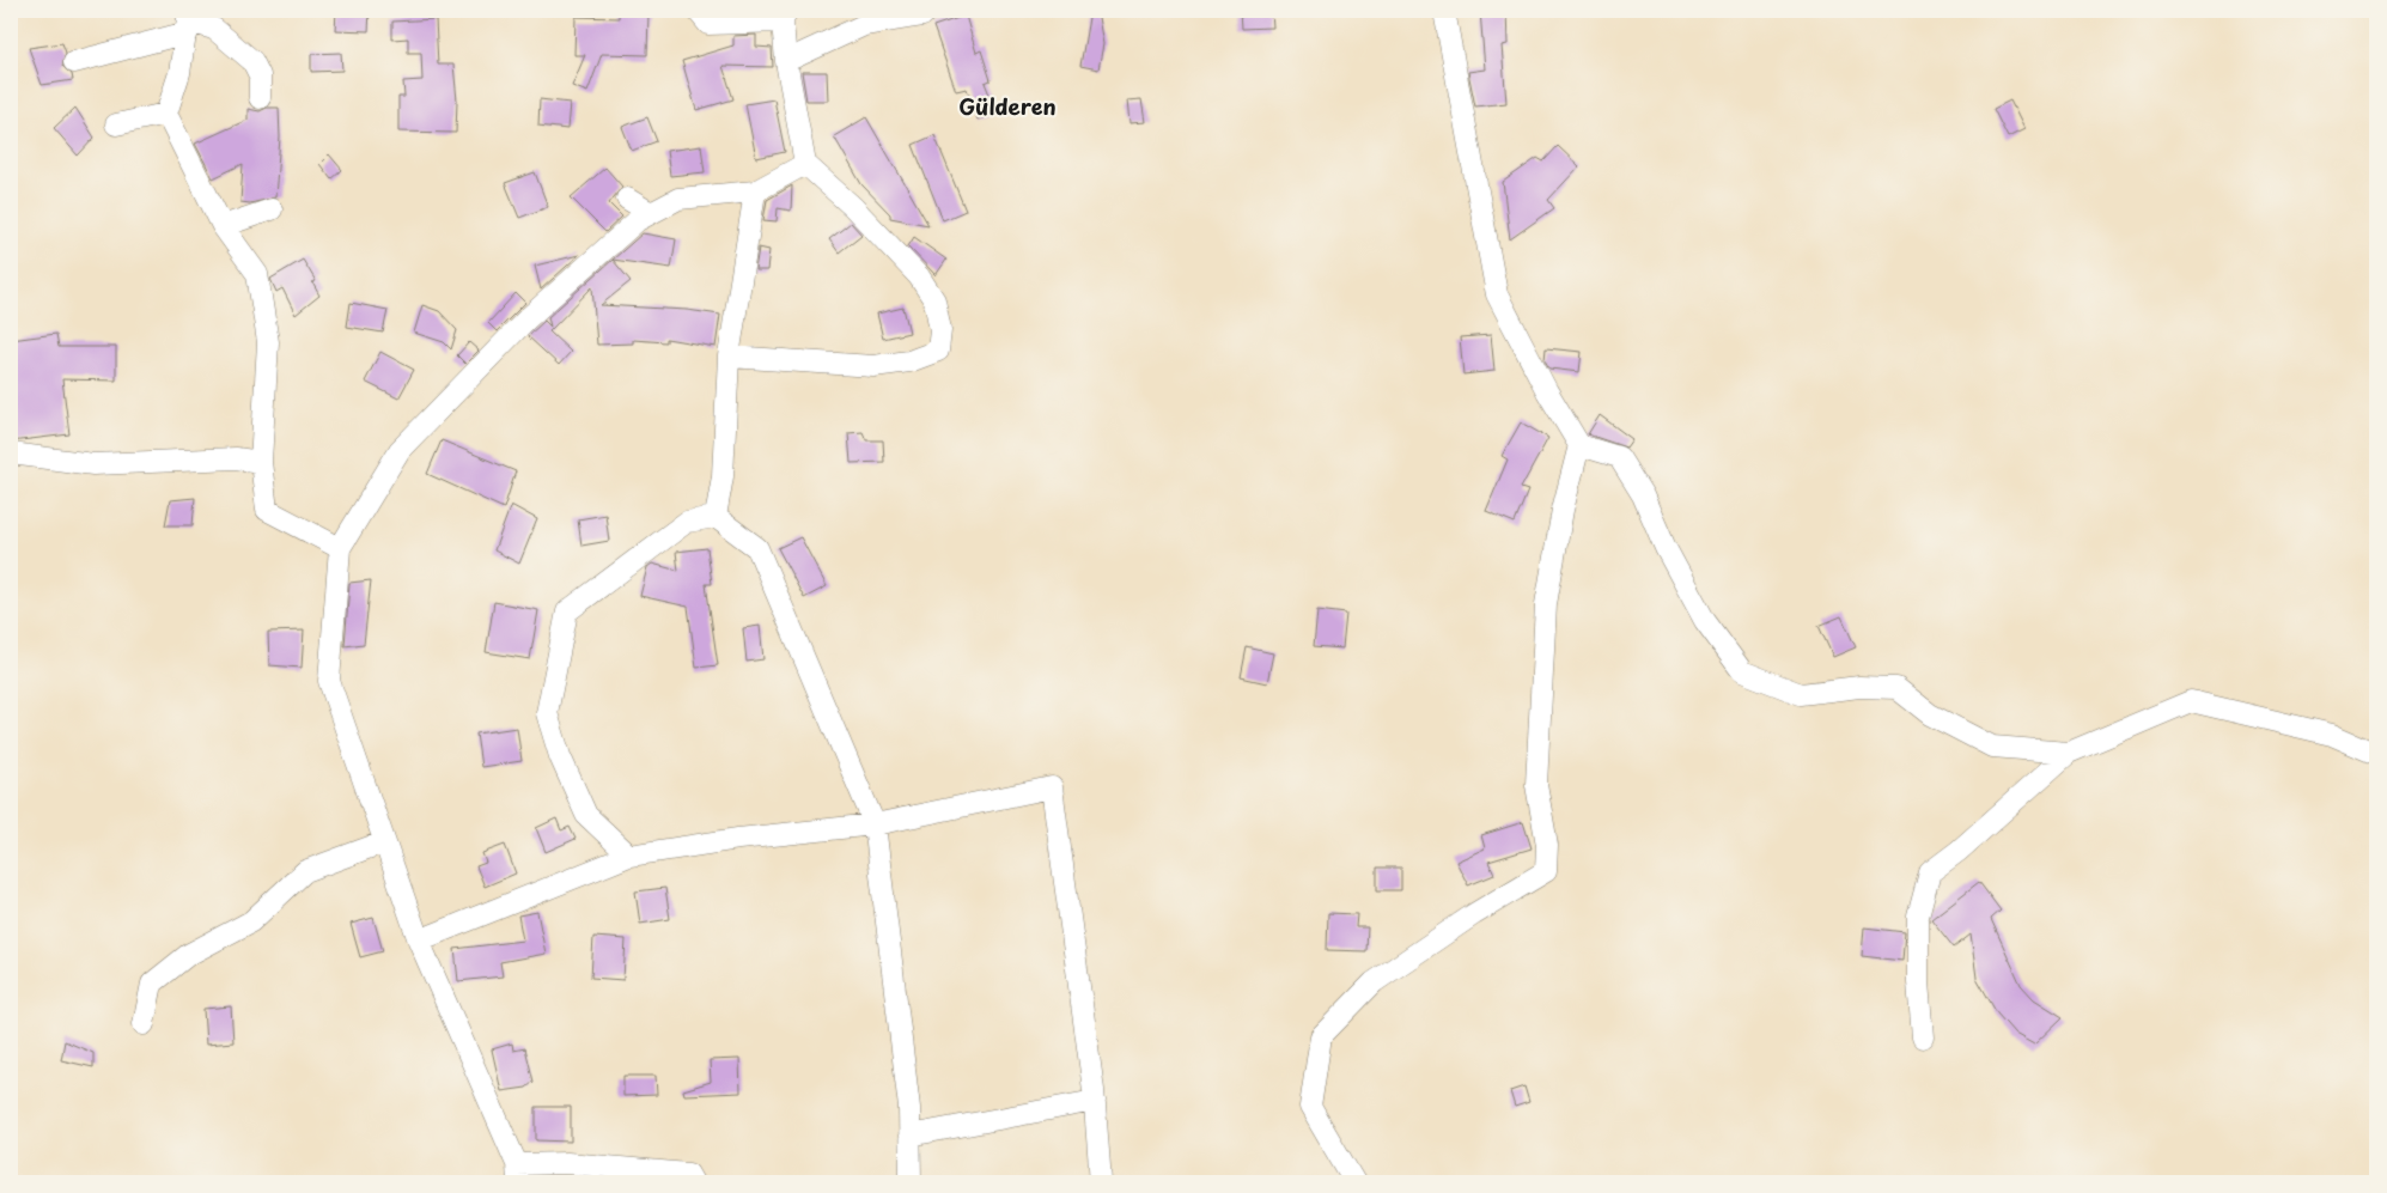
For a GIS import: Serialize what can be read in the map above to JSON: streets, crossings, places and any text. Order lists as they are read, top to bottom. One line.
{"districts":["Gülderen"]}
